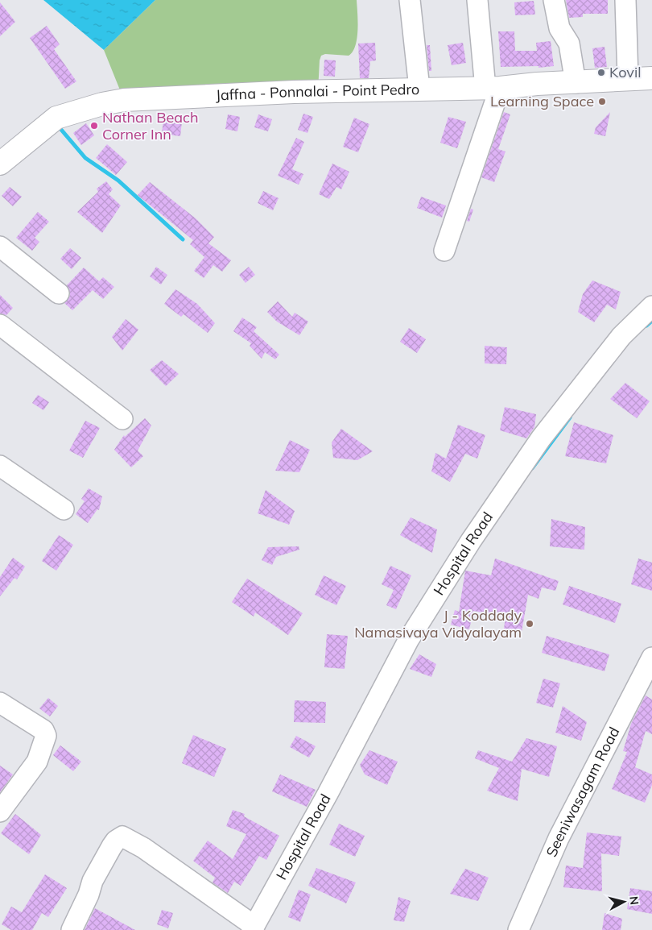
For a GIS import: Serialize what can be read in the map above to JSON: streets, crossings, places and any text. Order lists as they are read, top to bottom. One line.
{"streets":{"main road":["Jaffna - Ponnalai - Point Pedro"],"street":["Hospital Road","Seeniwasagam Road"]},"places":["Kovil","Learning Space","Nathan Beach Corner Inn","J - Koddady Namasivaya Vidyalayam"],"north":"right"}
